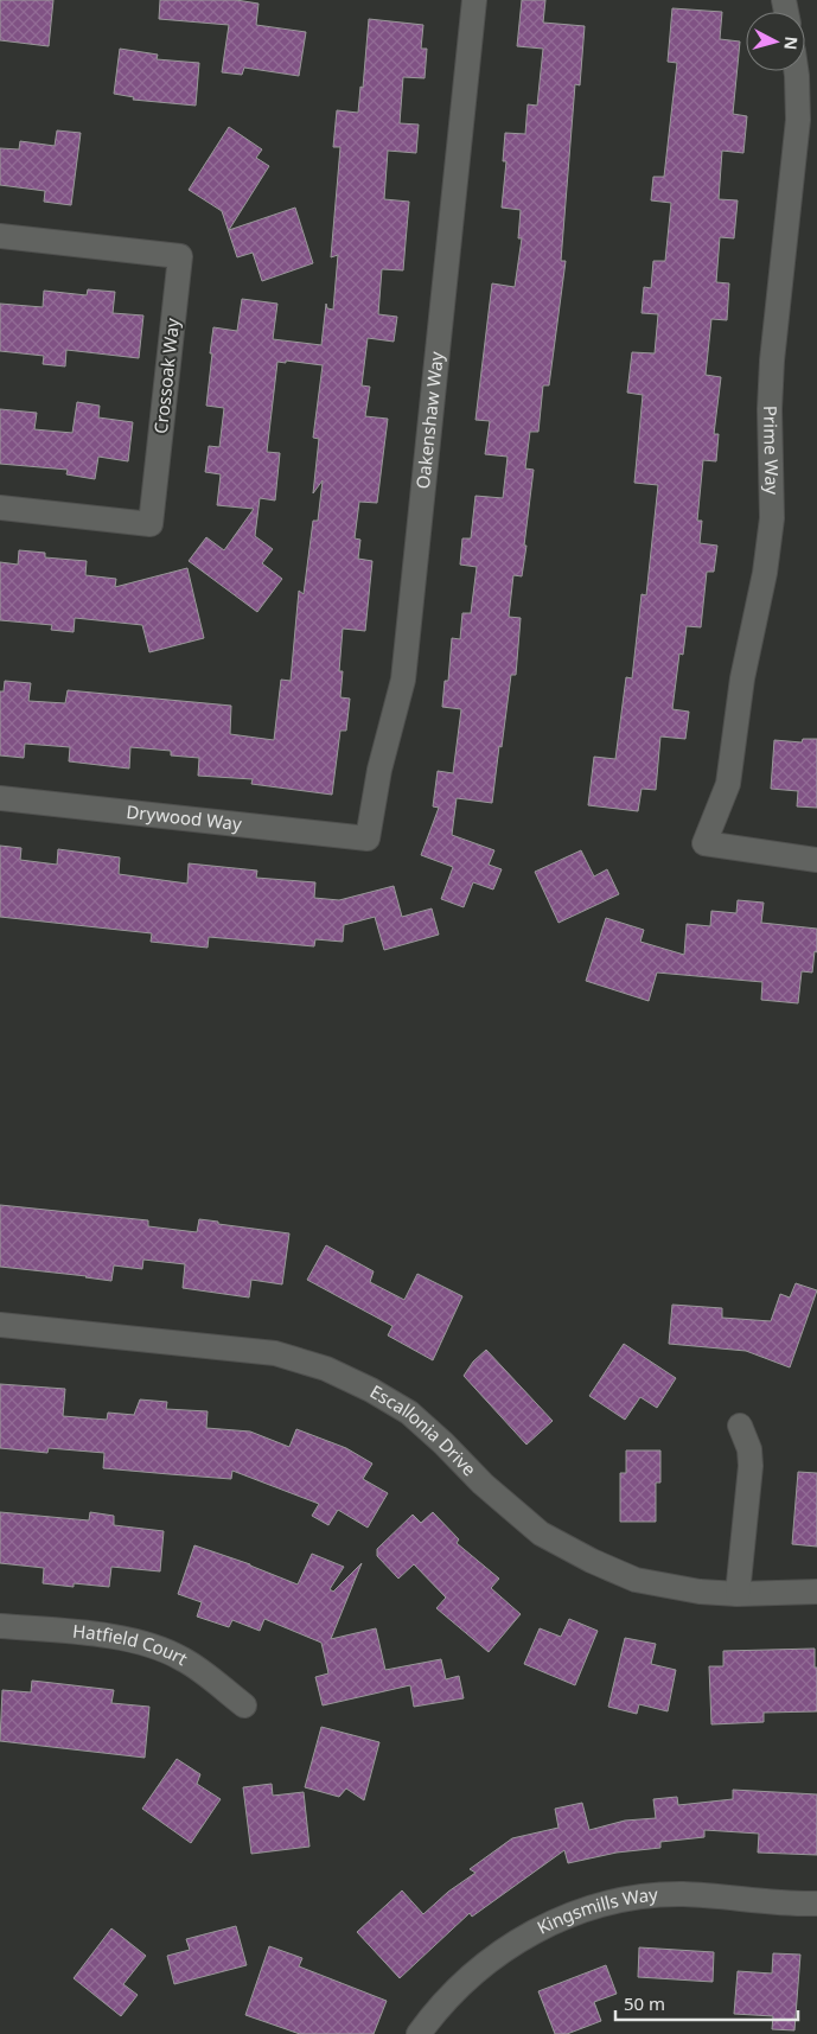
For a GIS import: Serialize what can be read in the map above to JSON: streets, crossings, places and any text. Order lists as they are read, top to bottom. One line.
{"streets":{"street":["Crossoak Way","Oakenshaw Way","Prime Way","Drywood Way","Escallonia Drive","Hatfield Court","Kingsmills Way"]},"crossings":[["Oakenshaw Way","Drywood Way"]],"scale_bar":"50 m","north":"right"}
